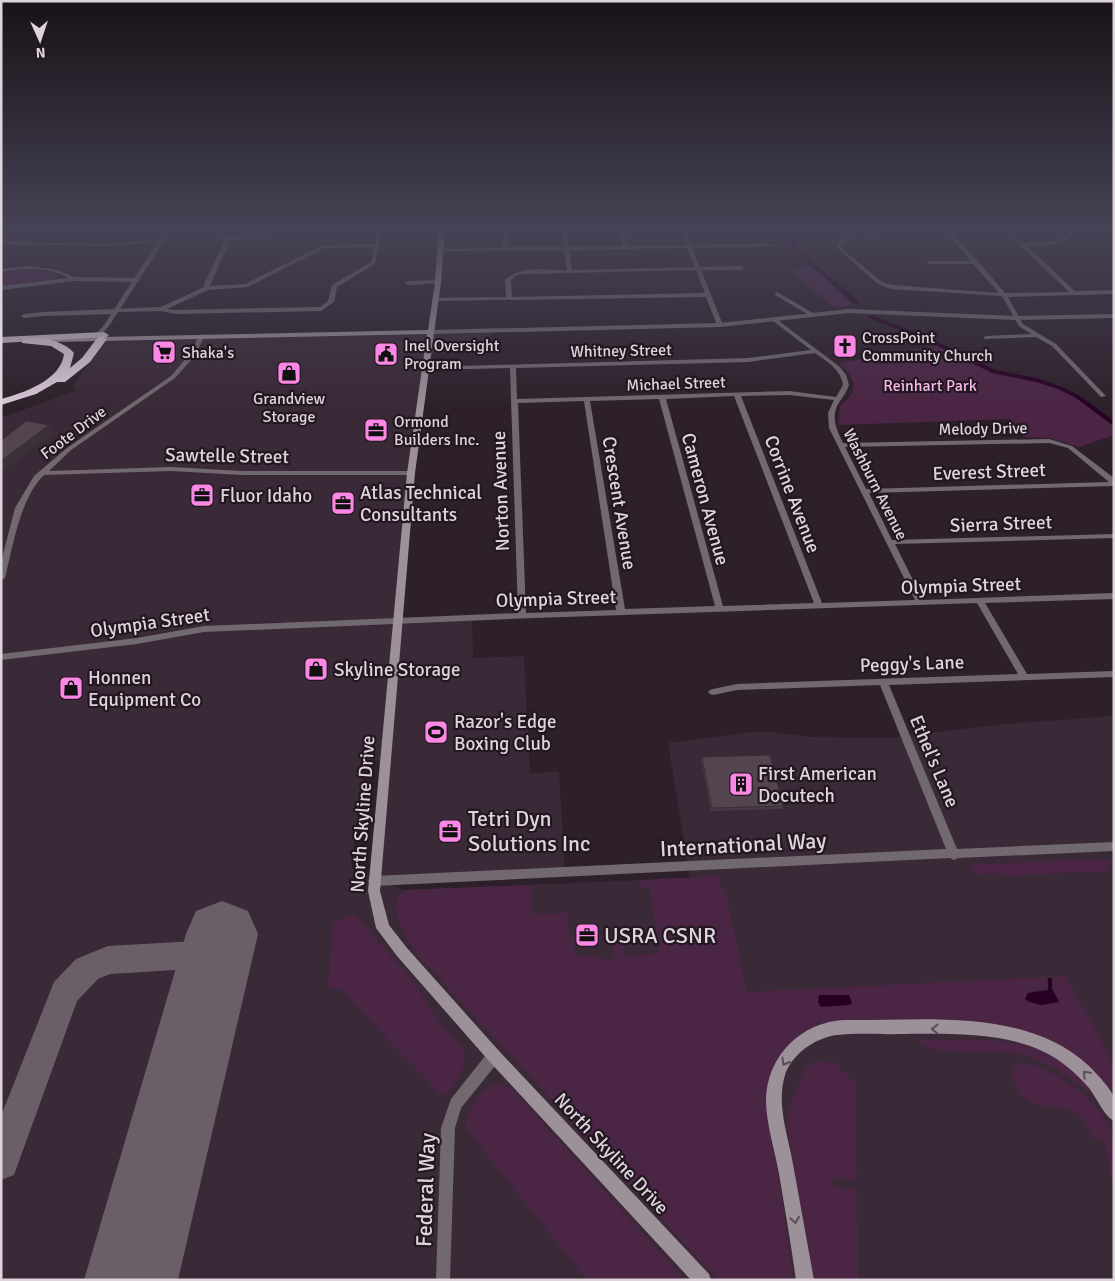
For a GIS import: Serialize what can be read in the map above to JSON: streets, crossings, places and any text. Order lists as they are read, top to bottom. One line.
{"streets":{"main road":["North Skyline Drive"],"street":["Whitney Street","Michael Street","Melody Drive","Foote Drive","Sawtelle Street","Everest Street","Washburn Avenue","Norton Avenue","Corrine Avenue","Cameron Avenue","Crescent Avenue","Sierra Street","Olympia Street","Peggy's Lane","Ethel's Lane","International Way","Federal Way"]},"crossings":[["Whitney Street","Washburn Avenue"],["Whitney Street","Norton Avenue"],["Whitney Street","North Skyline Drive"],["Michael Street","Washburn Avenue"],["Michael Street","Norton Avenue"],["Michael Street","Corrine Avenue"],["Michael Street","Cameron Avenue"],["Michael Street","Crescent Avenue"],["Melody Drive","Everest Street"],["Melody Drive","Washburn Avenue"],["Foote Drive","Sawtelle Street"],["Sawtelle Street","North Skyline Drive"],["Everest Street","Washburn Avenue"],["Washburn Avenue","Sierra Street"],["Washburn Avenue","Olympia Street"],["Norton Avenue","Olympia Street"],["Corrine Avenue","Olympia Street"],["Cameron Avenue","Olympia Street"],["Crescent Avenue","Olympia Street"],["Olympia Street","North Skyline Drive"],["Peggy's Lane","Ethel's Lane"],["Ethel's Lane","International Way"],["North Skyline Drive","International Way"],["North Skyline Drive","Federal Way"]],"parks":["Reinhart Park"],"places":{"church":["CrossPoint Community Church"],"supermarket":["Shaka's"],"public building":["Inel Oversight Program"],"shop":["Grandview Storage","Skyline Storage","Honnen Equipment Co"],"office":["Ormond Builders Inc.","Fluor Idaho","Atlas Technical Consultants","Tetri Dyn Solutions Inc","USRA CSNR"],"sports":["Razor's Edge Boxing Club"],"building":["First American Docutech"]},"north":"bottom"}
